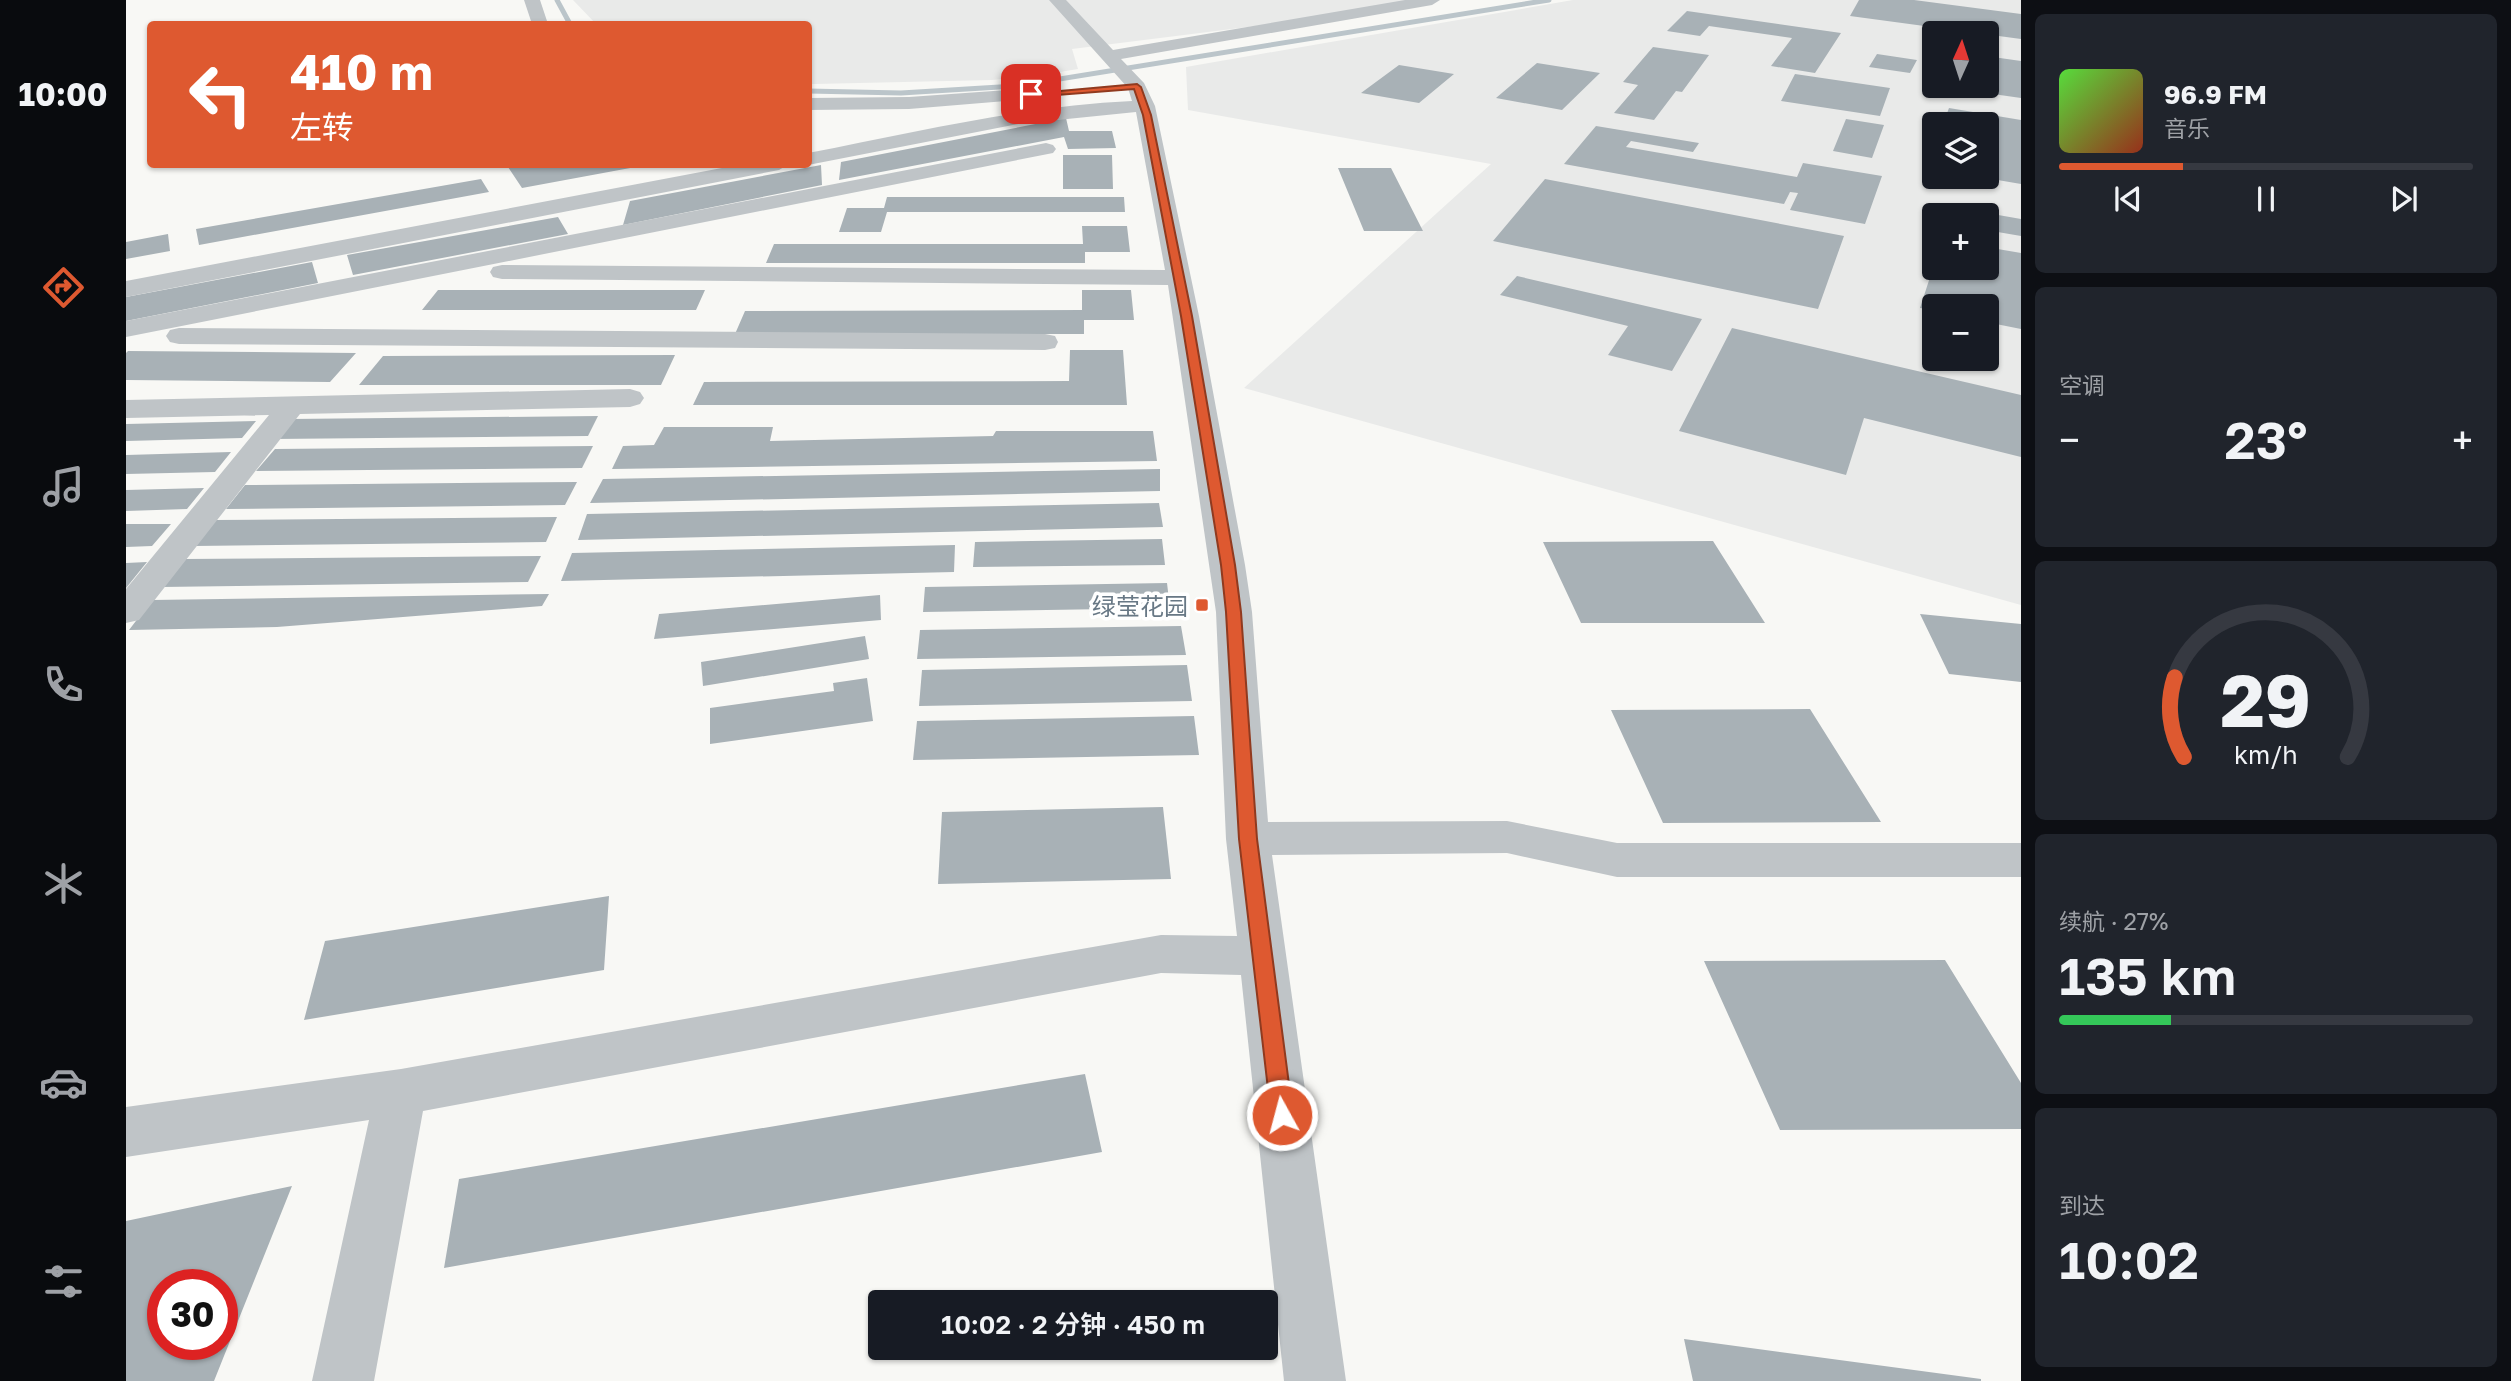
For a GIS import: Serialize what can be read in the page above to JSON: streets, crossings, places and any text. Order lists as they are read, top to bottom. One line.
{"places":{"transit":["绿莹花园"]},"north":"top","page":{"tabs":"10:00","map_buttons":["+","−"],"turn":["410 m","左转"],"song":["96.9 FM","音乐"],"tile":["空调",["续航 · 27%","135 km"],["到达","10:02"]],"heat":["−","23°","+"],"limit":"30","trip":"10:02 · 2 分钟 · 450 m","gauge":["29","km/h"]}}
